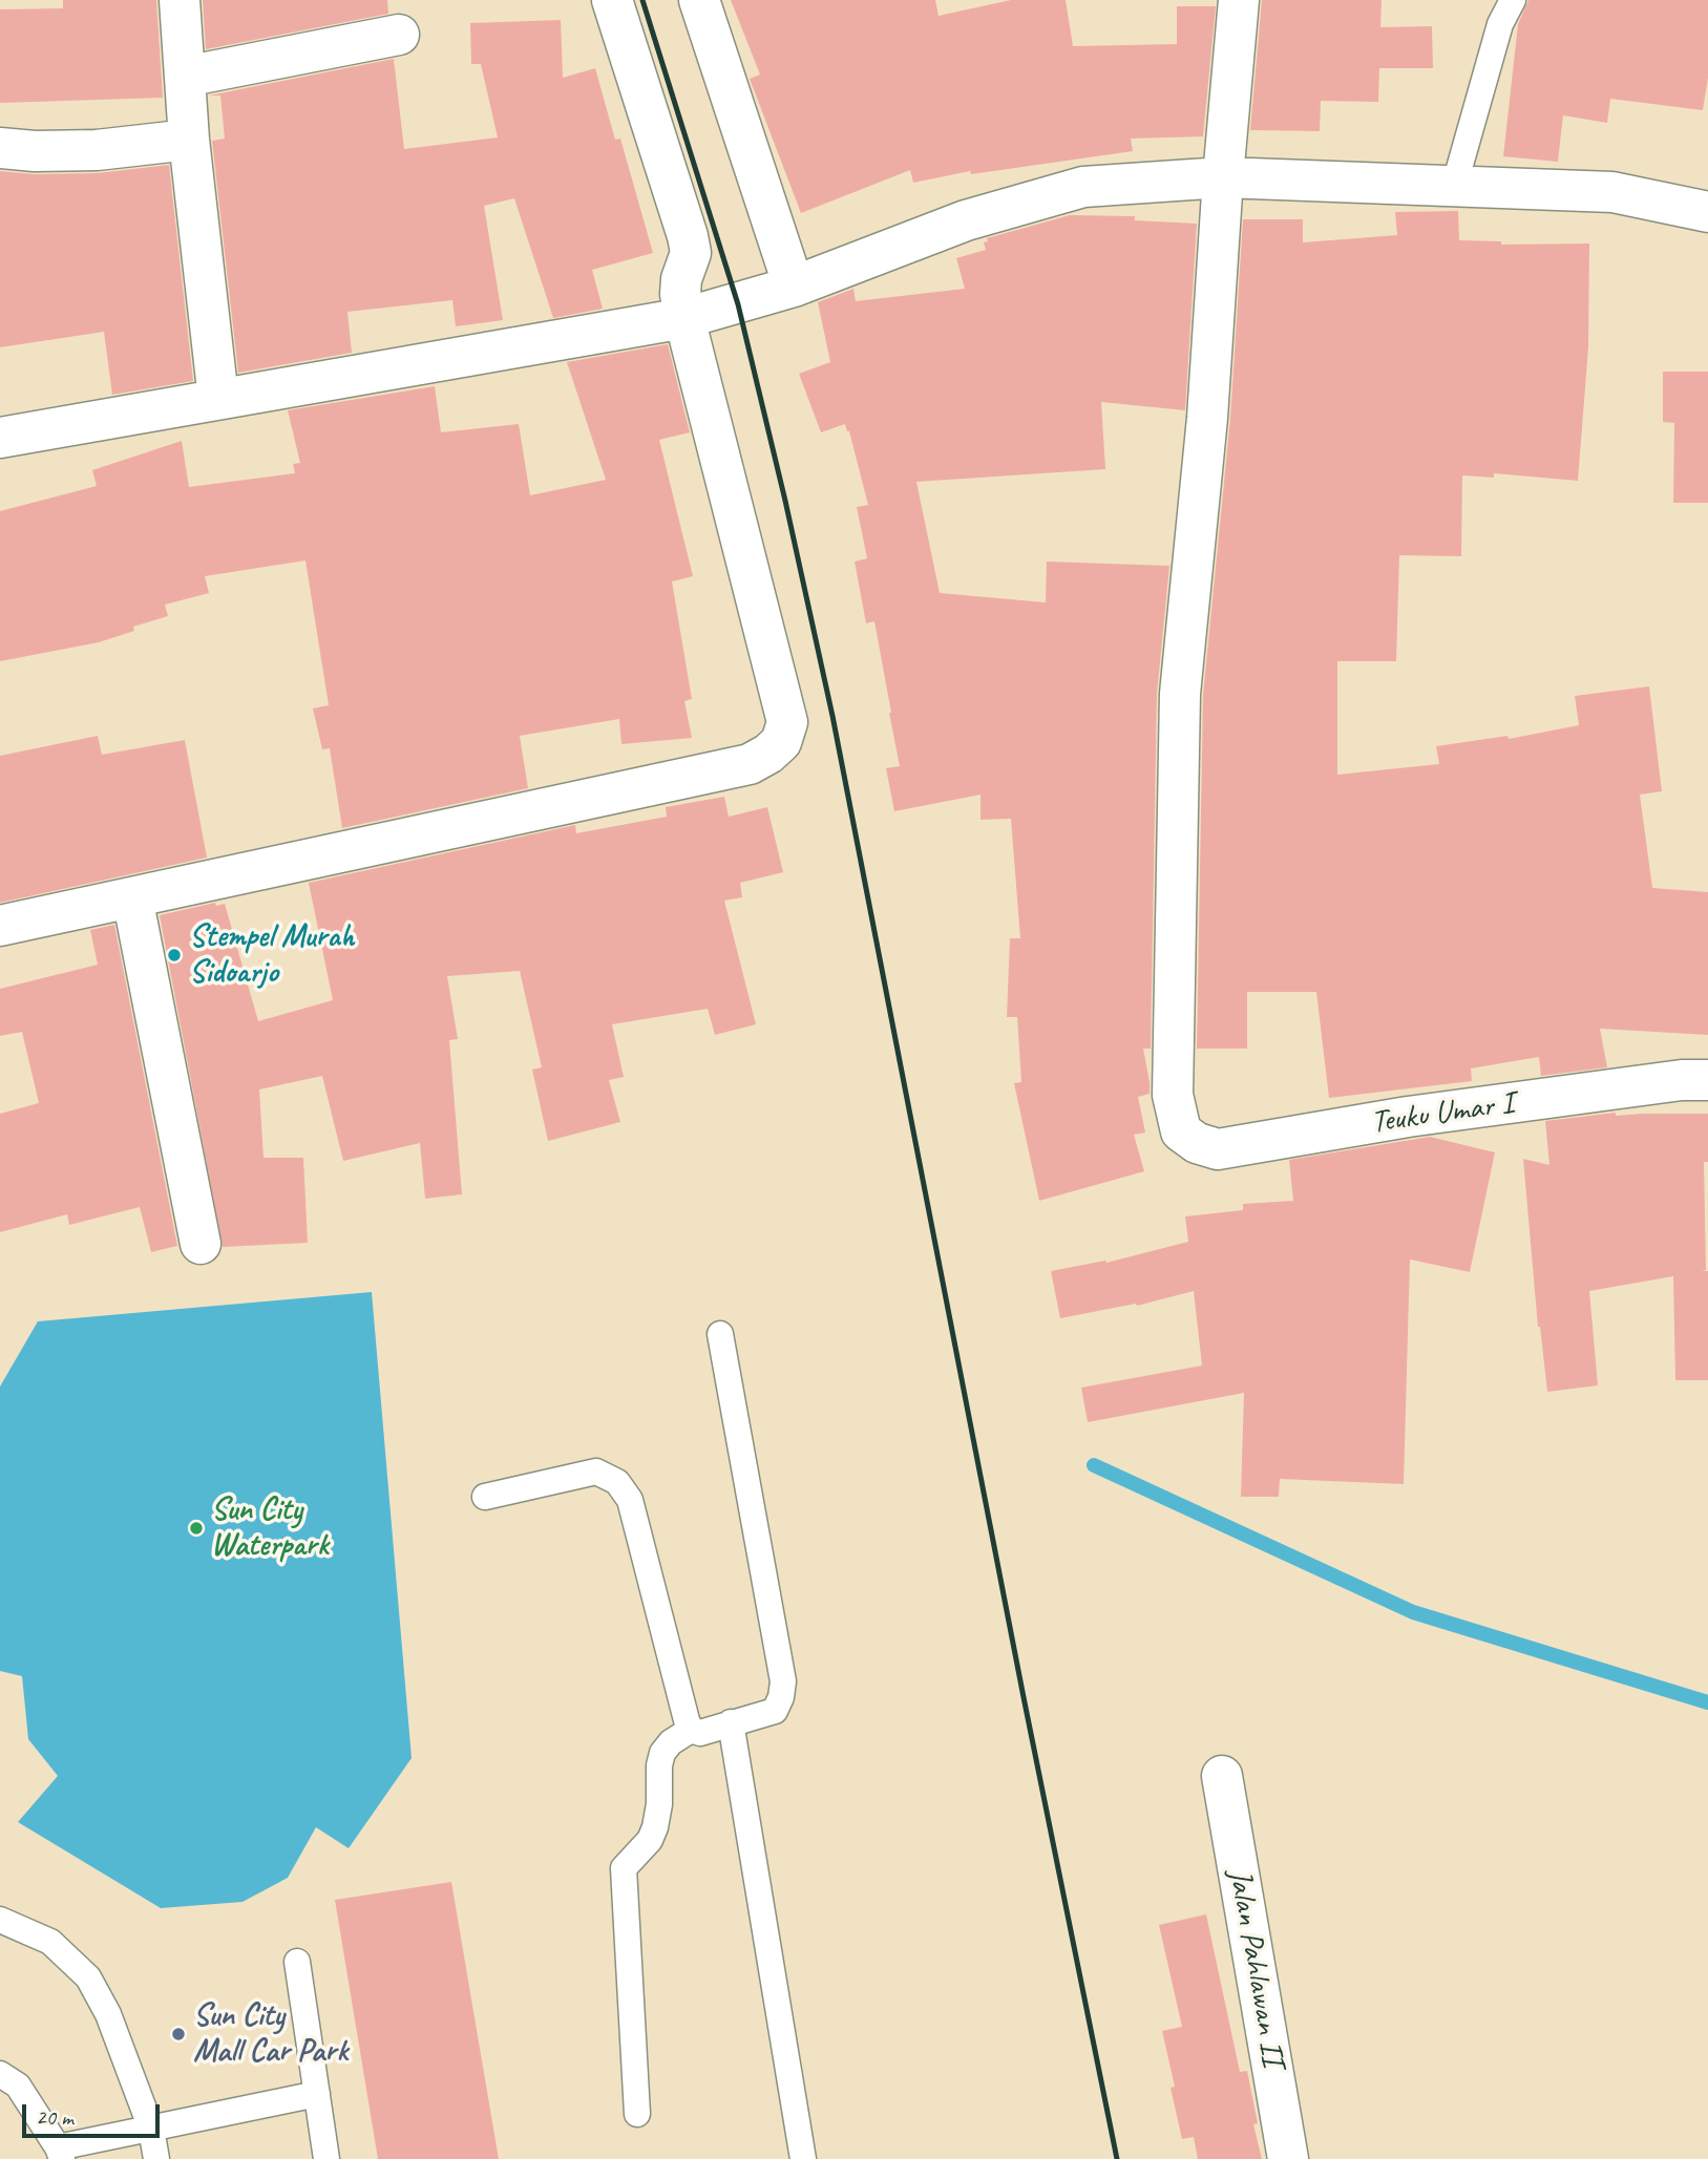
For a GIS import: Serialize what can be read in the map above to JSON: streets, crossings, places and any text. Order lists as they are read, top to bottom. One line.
{"streets":{"street":["Teuku Umar I","Jalan Pahlawan II"]},"places":["Stempel Murah Sidoarjo","Sun City Waterpark","Sun City Mall Car Park"],"scale_bar":"20 m"}
